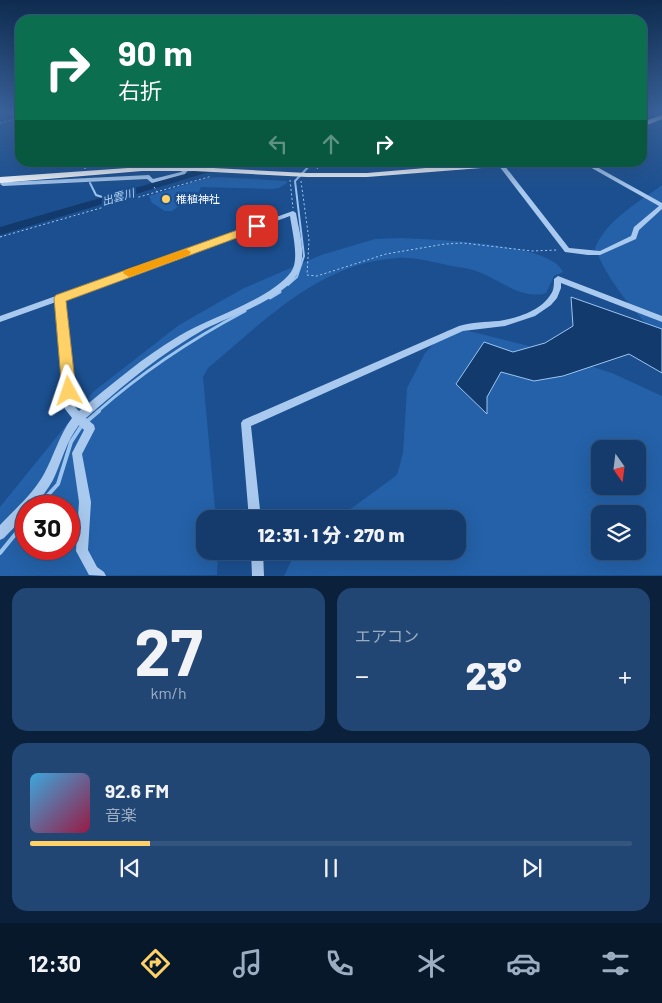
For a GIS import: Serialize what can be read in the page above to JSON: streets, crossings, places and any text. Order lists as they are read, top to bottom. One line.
{"water":["出雲川"],"places":["椎植神社"],"north":"bottom","page":{"turn":["90 m","右折"],"limit":"30","trip":"12:31 · 1 分 · 270 m","tile":[["27","km/h"],"エアコン"],"heat":["−","23°","+"],"song":["92.6 FM","音楽"],"tabs":"12:30"}}
